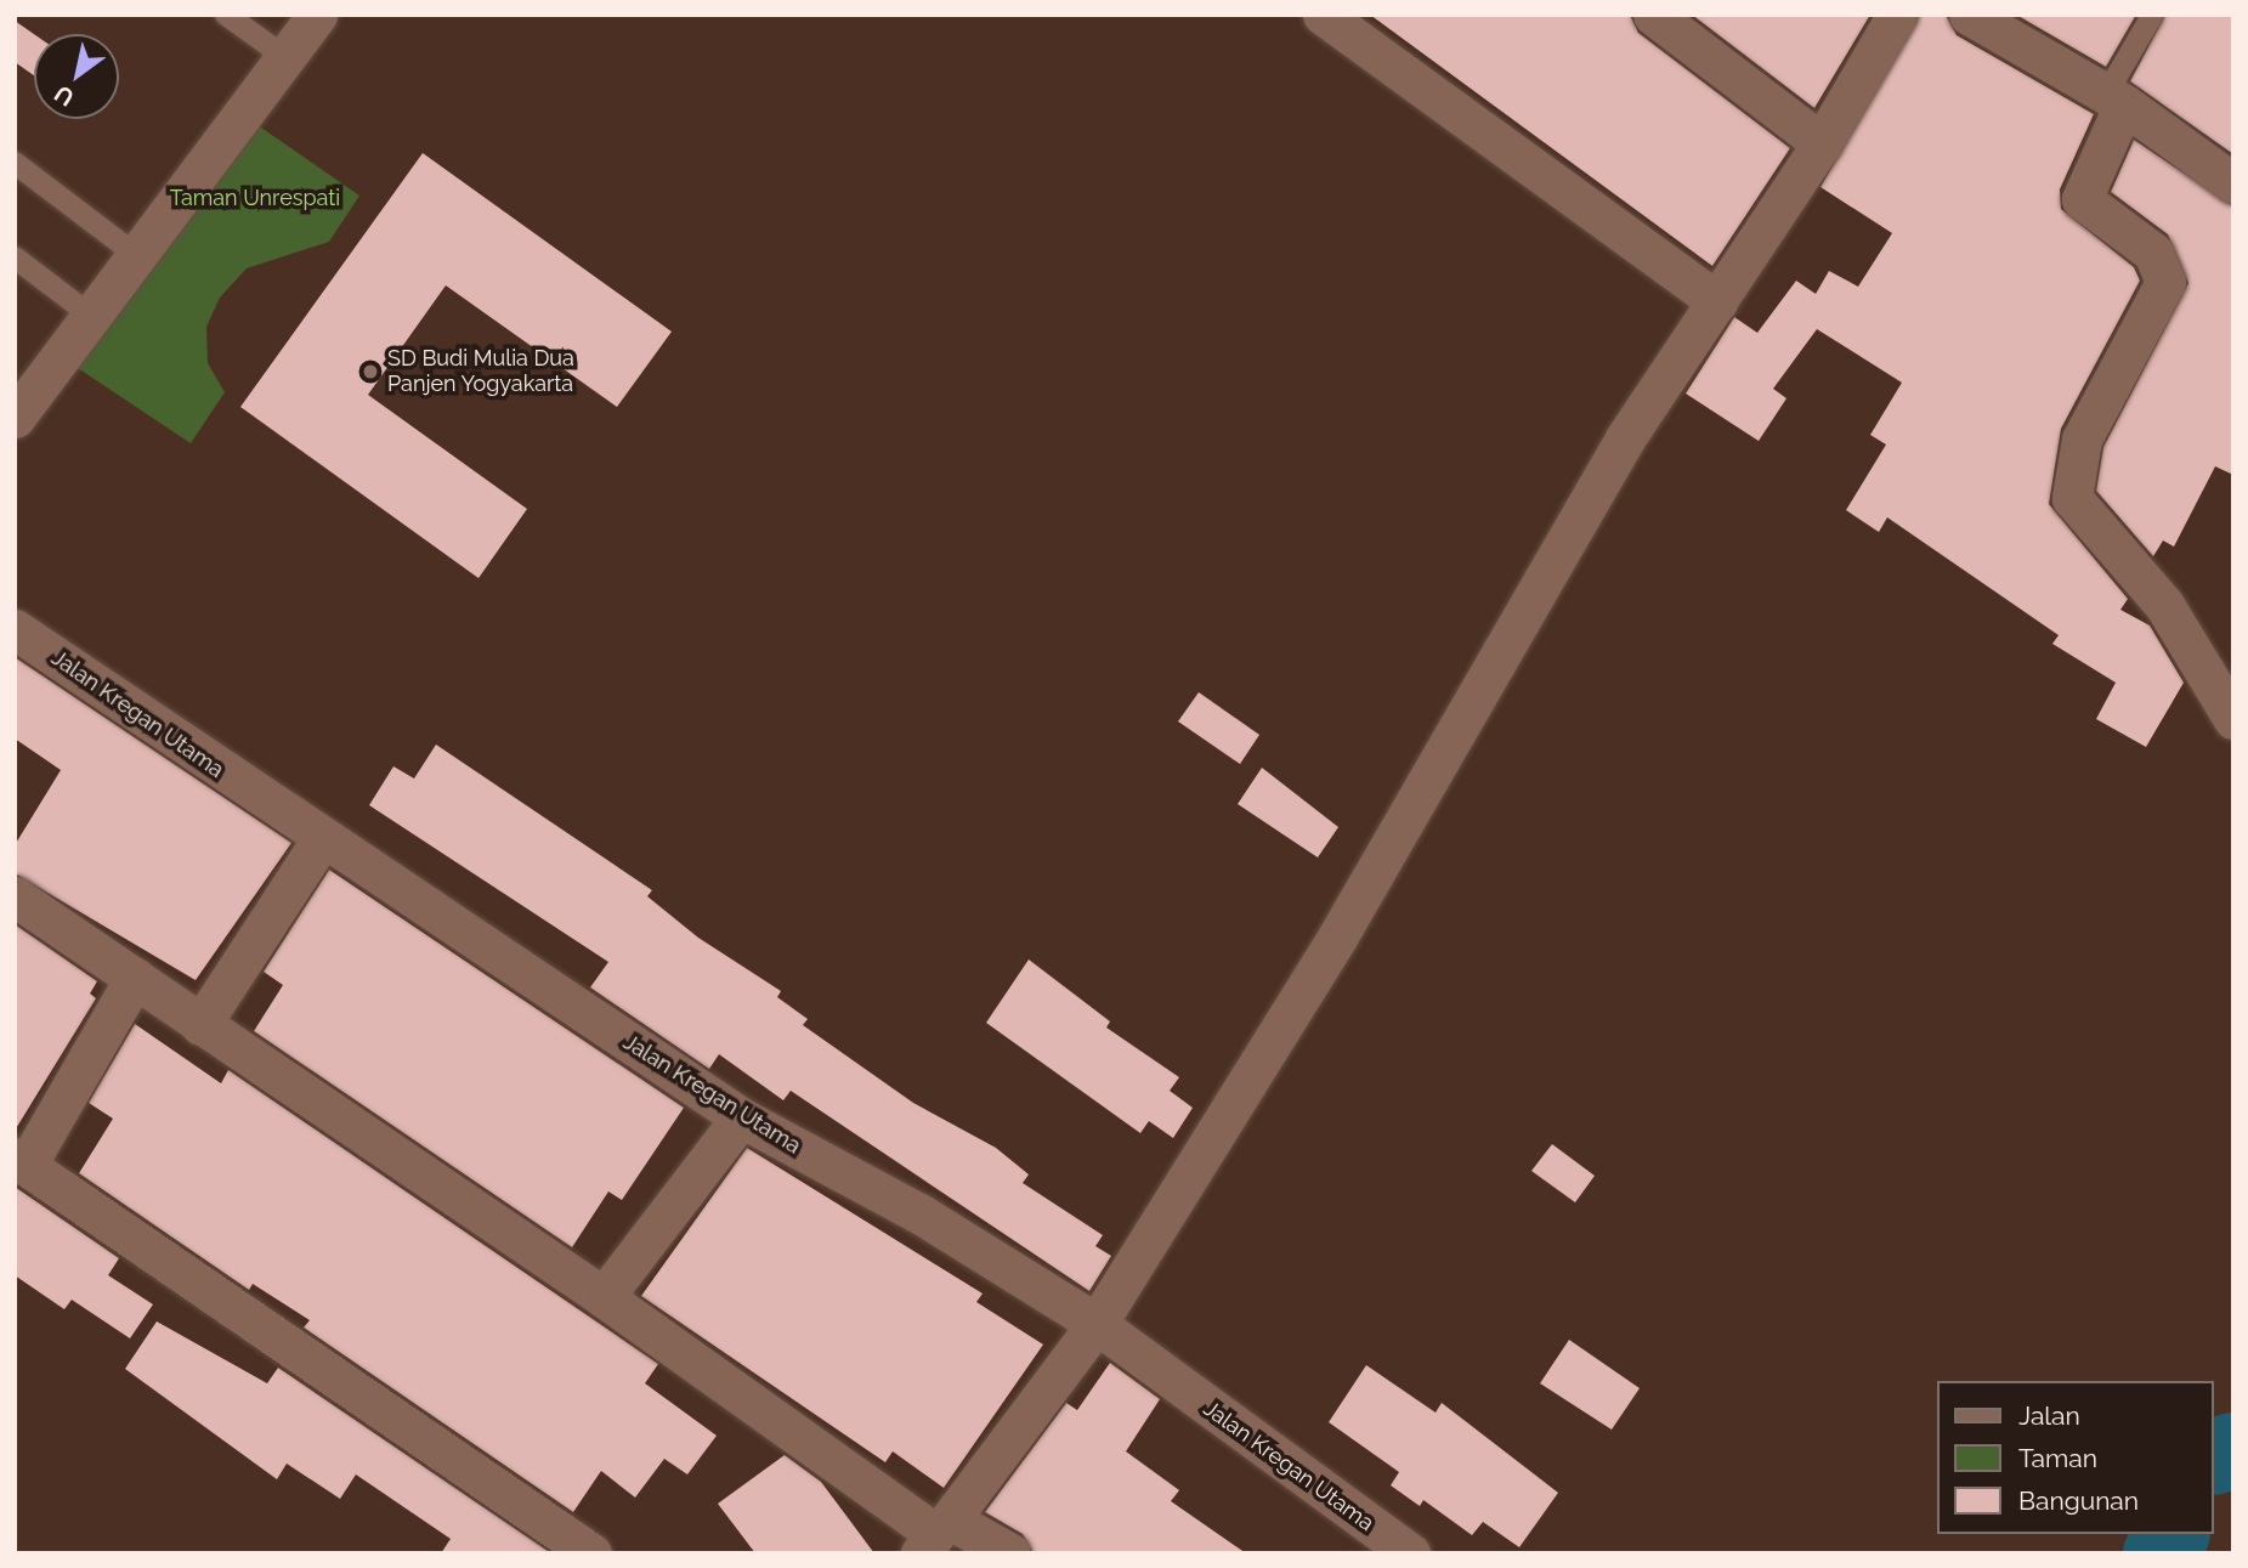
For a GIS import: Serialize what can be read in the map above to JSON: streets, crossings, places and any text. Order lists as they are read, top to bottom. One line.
{"streets":{"street":["Jalan Kregan Utama"]},"parks":["Taman Unrespati"],"places":["SD Budi Mulia Dua Panjen Yogyakarta"],"legend":["Jalan","Taman","Bangunan"],"north":"bottom left"}
